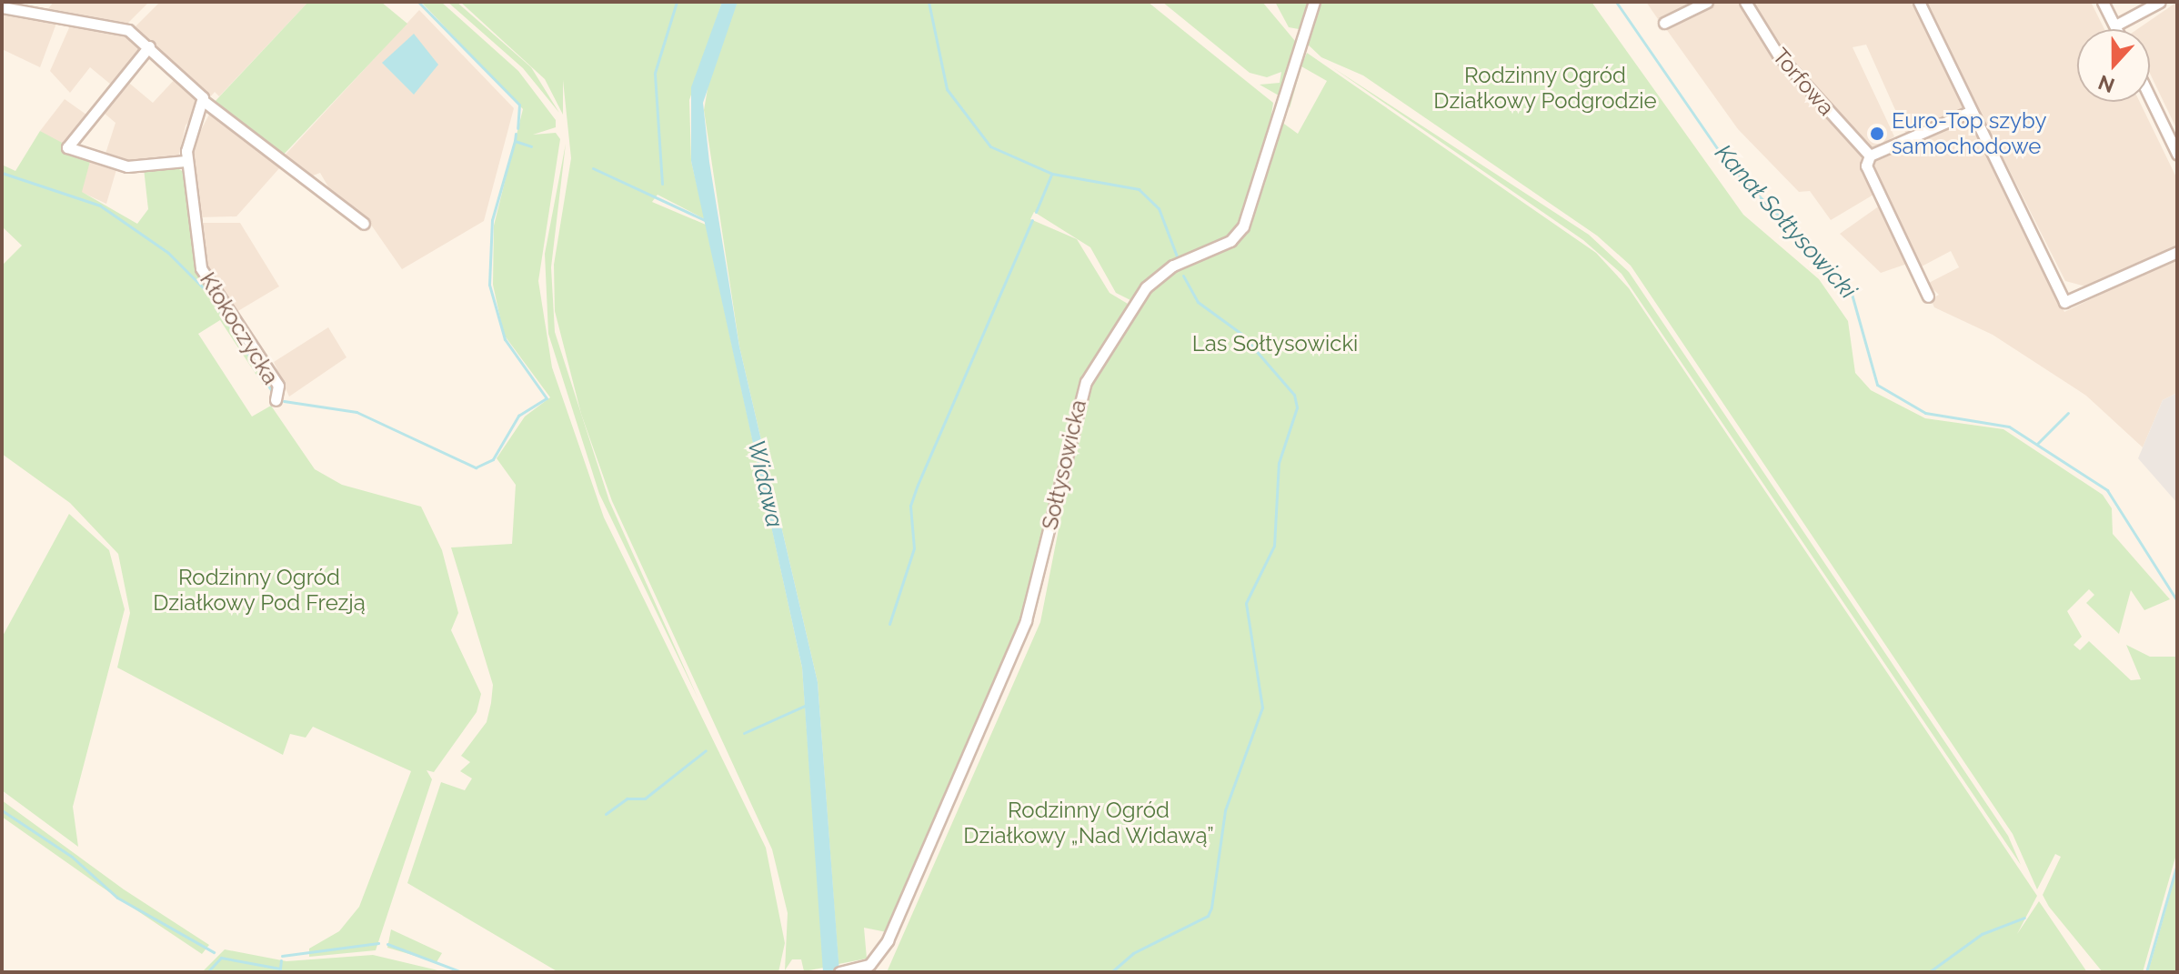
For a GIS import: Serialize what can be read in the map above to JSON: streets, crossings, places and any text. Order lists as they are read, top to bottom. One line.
{"streets":{"street":["Torfowa","Kłokoczycka","Sołtysowicka"]},"water":["Kanał Sołtysowicki","Widawa"],"parks":["Rodzinny Ogród Działkowy Podgrodzie","Las Sołtysowicki","Rodzinny Ogród Działkowy Pod Frezją","Rodzinny Ogród Działkowy „Nad Widawą”"],"places":["Euro-Top szyby samochodowe"],"north":"bottom"}
